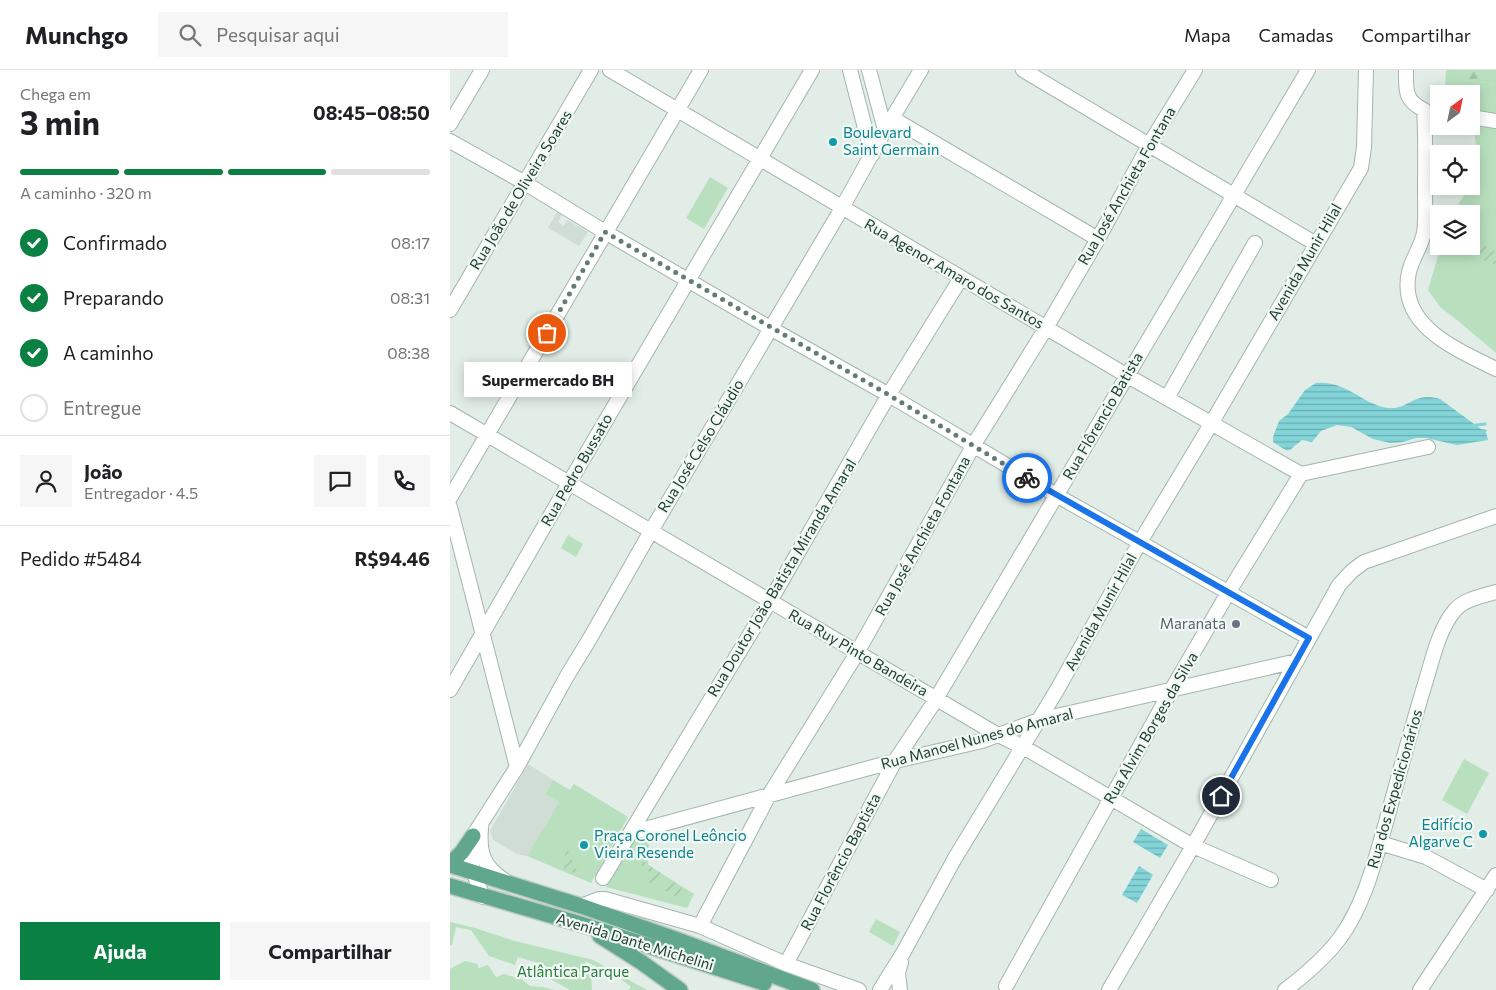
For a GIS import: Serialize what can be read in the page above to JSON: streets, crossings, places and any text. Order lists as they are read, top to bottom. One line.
{"streets":{"main road":["Avenida Dante Michelini"],"street":["Rua José Anchieta Fontana","Rua João de Oliveira Soares","Avenida Munir Hilal","Rua Agenor Amaro dos Santos","Rua Flôrencio Batista","Rua José Celso Cláudio","Rua Pedro Bussato","Rua Doutor João Batista Miranda Amaral","Rua Ruy Pinto Bandeira","Rua Alvim Borges da Silva","Rua Manoel Nunes do Amaral","Rua dos Expedicionários","Rua Florêncio Baptista"]},"crossings":[["Rua José Anchieta Fontana","Rua Agenor Amaro dos Santos"],["Rua José Anchieta Fontana","Rua Ruy Pinto Bandeira"],["Rua José Anchieta Fontana","Rua Manoel Nunes do Amaral"],["Rua José Anchieta Fontana","Avenida Dante Michelini"],["Avenida Munir Hilal","Rua Agenor Amaro dos Santos"],["Avenida Munir Hilal","Rua Ruy Pinto Bandeira"],["Avenida Munir Hilal","Rua Manoel Nunes do Amaral"],["Rua Agenor Amaro dos Santos","Rua Flôrencio Batista"],["Rua Agenor Amaro dos Santos","Rua José Celso Cláudio"],["Rua Agenor Amaro dos Santos","Rua Pedro Bussato"],["Rua Agenor Amaro dos Santos","Rua Doutor João Batista Miranda Amaral"],["Rua Agenor Amaro dos Santos","Rua Alvim Borges da Silva"],["Rua Flôrencio Batista","Rua Ruy Pinto Bandeira"],["Rua Flôrencio Batista","Rua Manoel Nunes do Amaral"],["Rua Flôrencio Batista","Rua Florêncio Baptista"],["Rua José Celso Cláudio","Rua Ruy Pinto Bandeira"],["Rua Pedro Bussato","Rua Ruy Pinto Bandeira"],["Rua Doutor João Batista Miranda Amaral","Rua Ruy Pinto Bandeira"],["Rua Doutor João Batista Miranda Amaral","Rua Manoel Nunes do Amaral"],["Rua Ruy Pinto Bandeira","Rua Alvim Borges da Silva"],["Rua Ruy Pinto Bandeira","Rua Manoel Nunes do Amaral"],["Rua Alvim Borges da Silva","Rua Manoel Nunes do Amaral"],["Rua Manoel Nunes do Amaral","Rua Florêncio Baptista"],["Rua Florêncio Baptista","Avenida Dante Michelini"]],"parks":["Atlântica Parque"],"places":["Boulevard Saint Germain","Supermercado BH","Maranata","Edifício Algarve C","Praça Coronel Leôncio Vieira Resende"],"north":"top right","page":{"header":"Munchgo","search":"Pesquisar aqui","nav":["Mapa","Camadas","Compartilhar"],"heading":["3 min","Chega em","08:45–08:50"],"panel":["João","Entregador · 4.5","Pedido #5484","R$94.46"],"bar":"A caminho · 320 m","list":[["Confirmado","08:17"],["Preparando","08:31"],["A caminho","08:38"],"Entregue"],"bubble":"Supermercado BH","buttons":["Ajuda","Compartilhar"]}}
